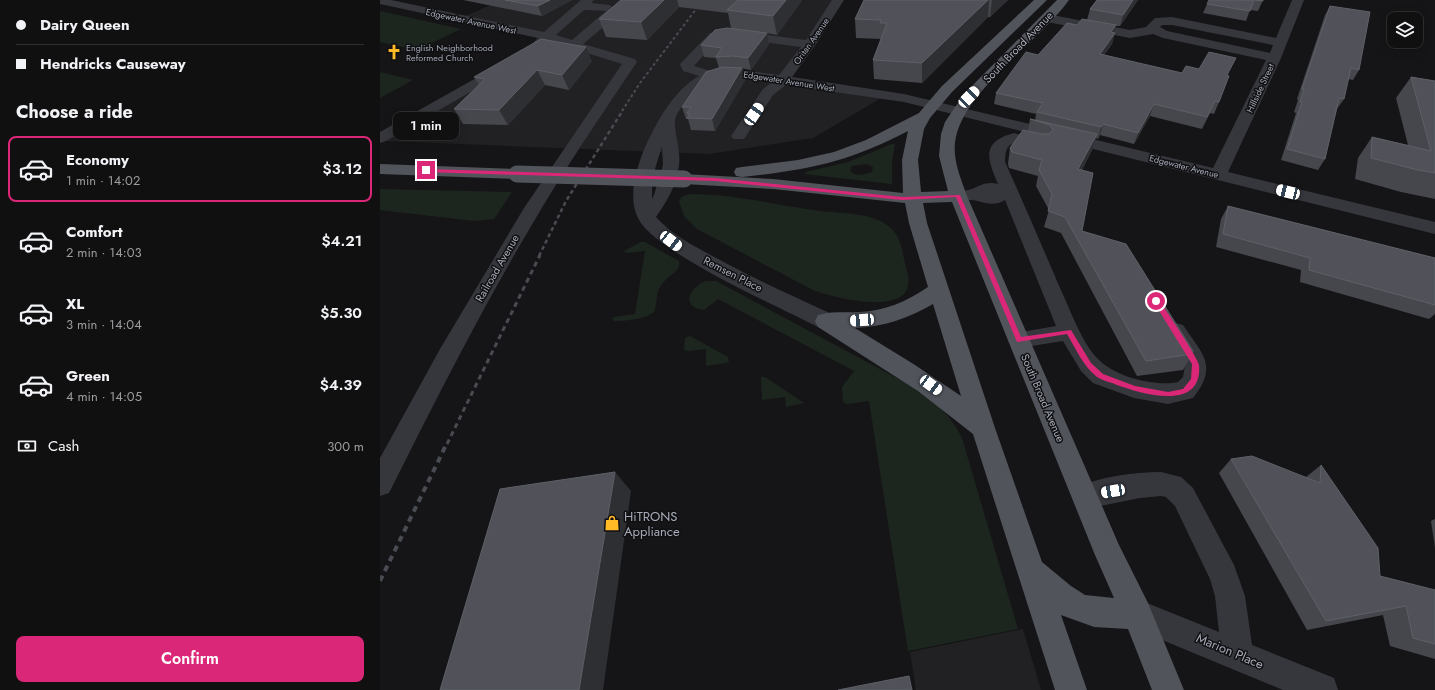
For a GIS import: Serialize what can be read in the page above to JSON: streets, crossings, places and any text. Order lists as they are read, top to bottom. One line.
{"streets":{"main road":["South Broad Avenue"],"street":["Edgewater Avenue West","Oritan Avenue","Hillside Street","Edgewater Avenue","Railroad Avenue","Remsen Place","Marion Place"]},"crossings":[["Edgewater Avenue West","Oritan Avenue"],["Edgewater Avenue West","South Broad Avenue"],["Edgewater Avenue West","Edgewater Avenue"],["Edgewater Avenue West","Railroad Avenue"],["South Broad Avenue","Edgewater Avenue"],["South Broad Avenue","Marion Place"],["Hillside Street","Edgewater Avenue"]],"places":{"church":["English Neighborhood Reformed Church"],"shop":["HiTRONS Appliance"]},"page":{"banner":["Dairy Queen","Hendricks Causeway"],"heading":"Choose a ride","bubble":"1 min","list":[{"name":"Economy","note":"1 min · 14:02","value":"$3.12"},{"name":"Comfort","note":"2 min · 14:03","value":"$4.21"},{"name":"XL","note":"3 min · 14:04","value":"$5.30"},{"name":"Green","note":"4 min · 14:05","value":"$4.39"}],"pay":["Cash","300 m"],"buttons":"Confirm"}}
